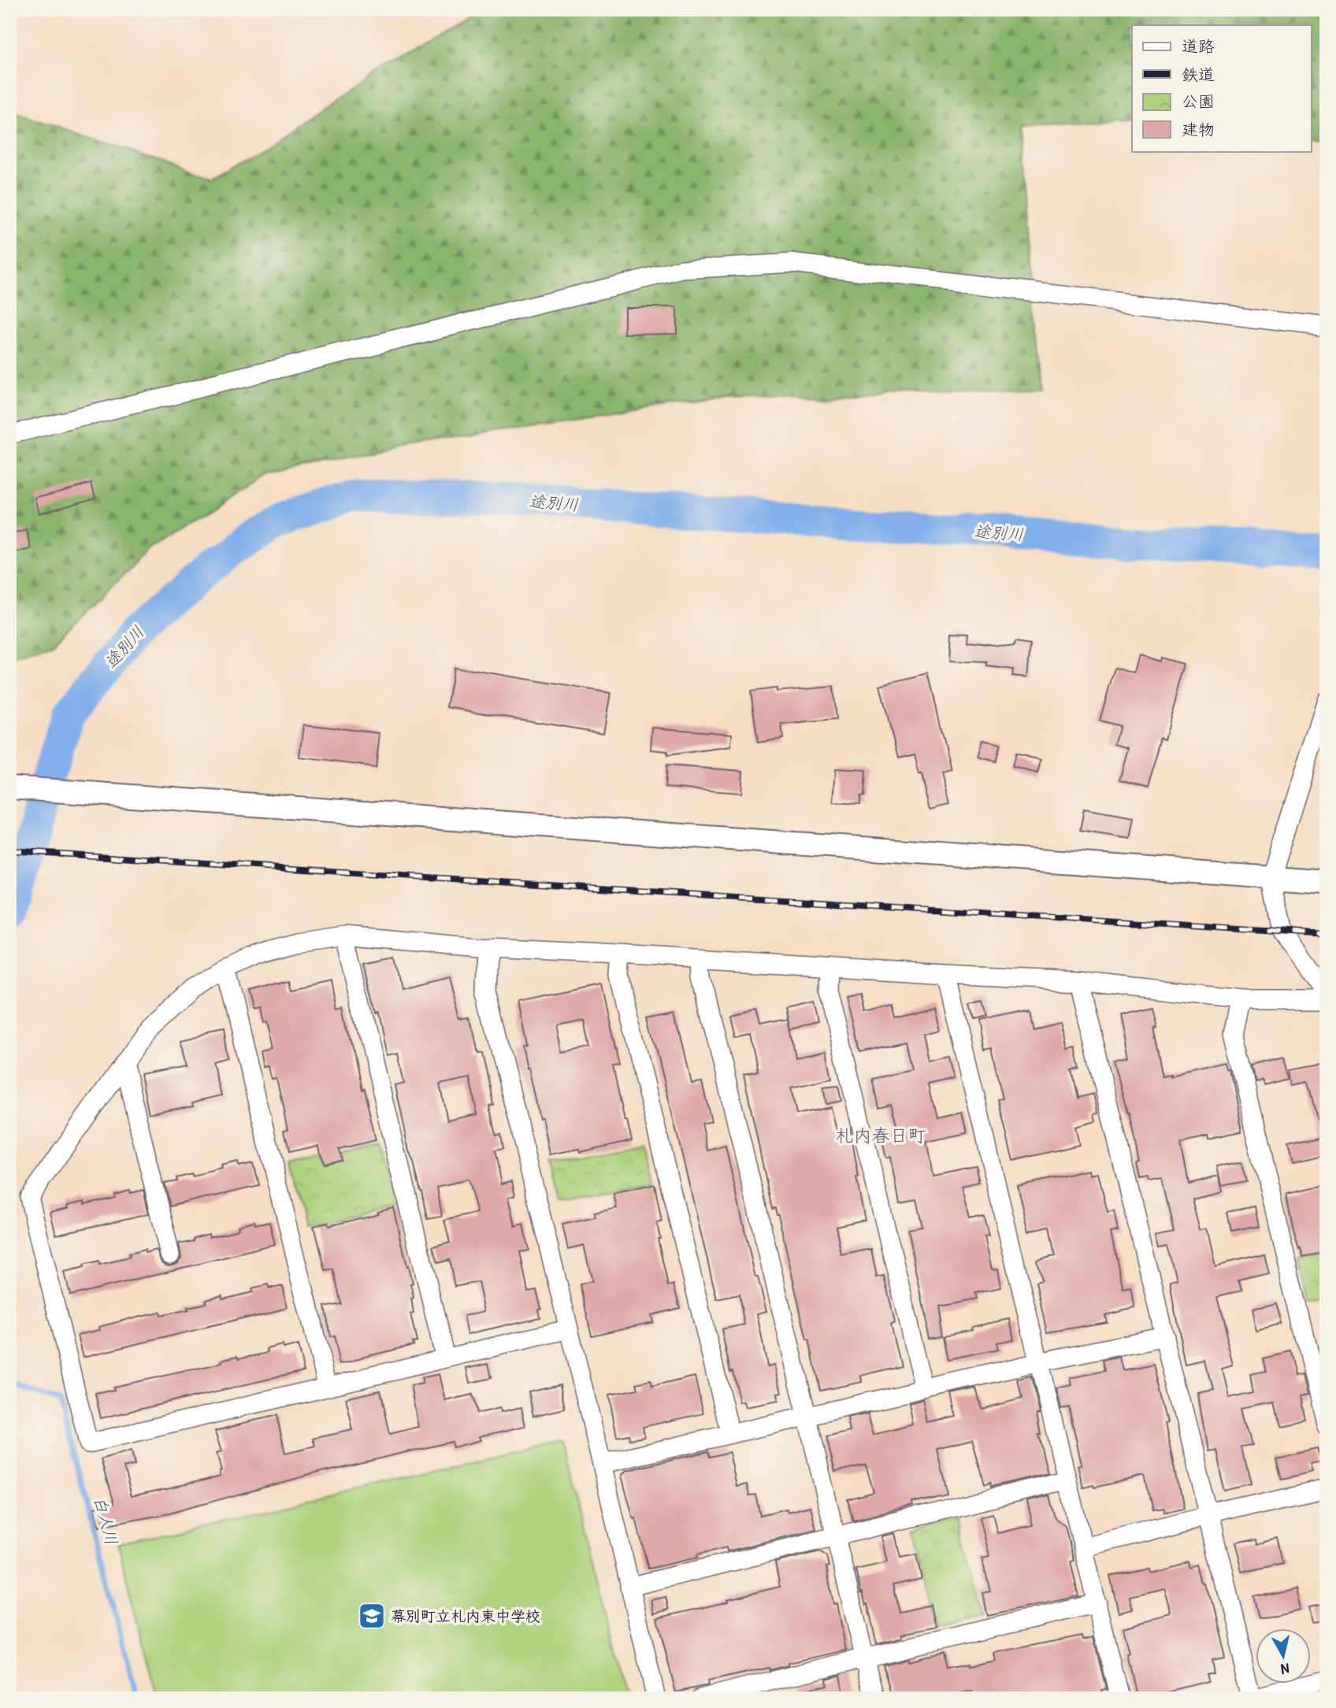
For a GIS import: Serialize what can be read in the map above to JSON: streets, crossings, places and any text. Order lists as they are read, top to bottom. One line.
{"districts":["札内春日町"],"water":["途別川","白人川"],"places":{"school or university":["幕別町立札内東中学校"]},"legend":["道路","鉄道","公園","建物"],"north":"bottom"}
